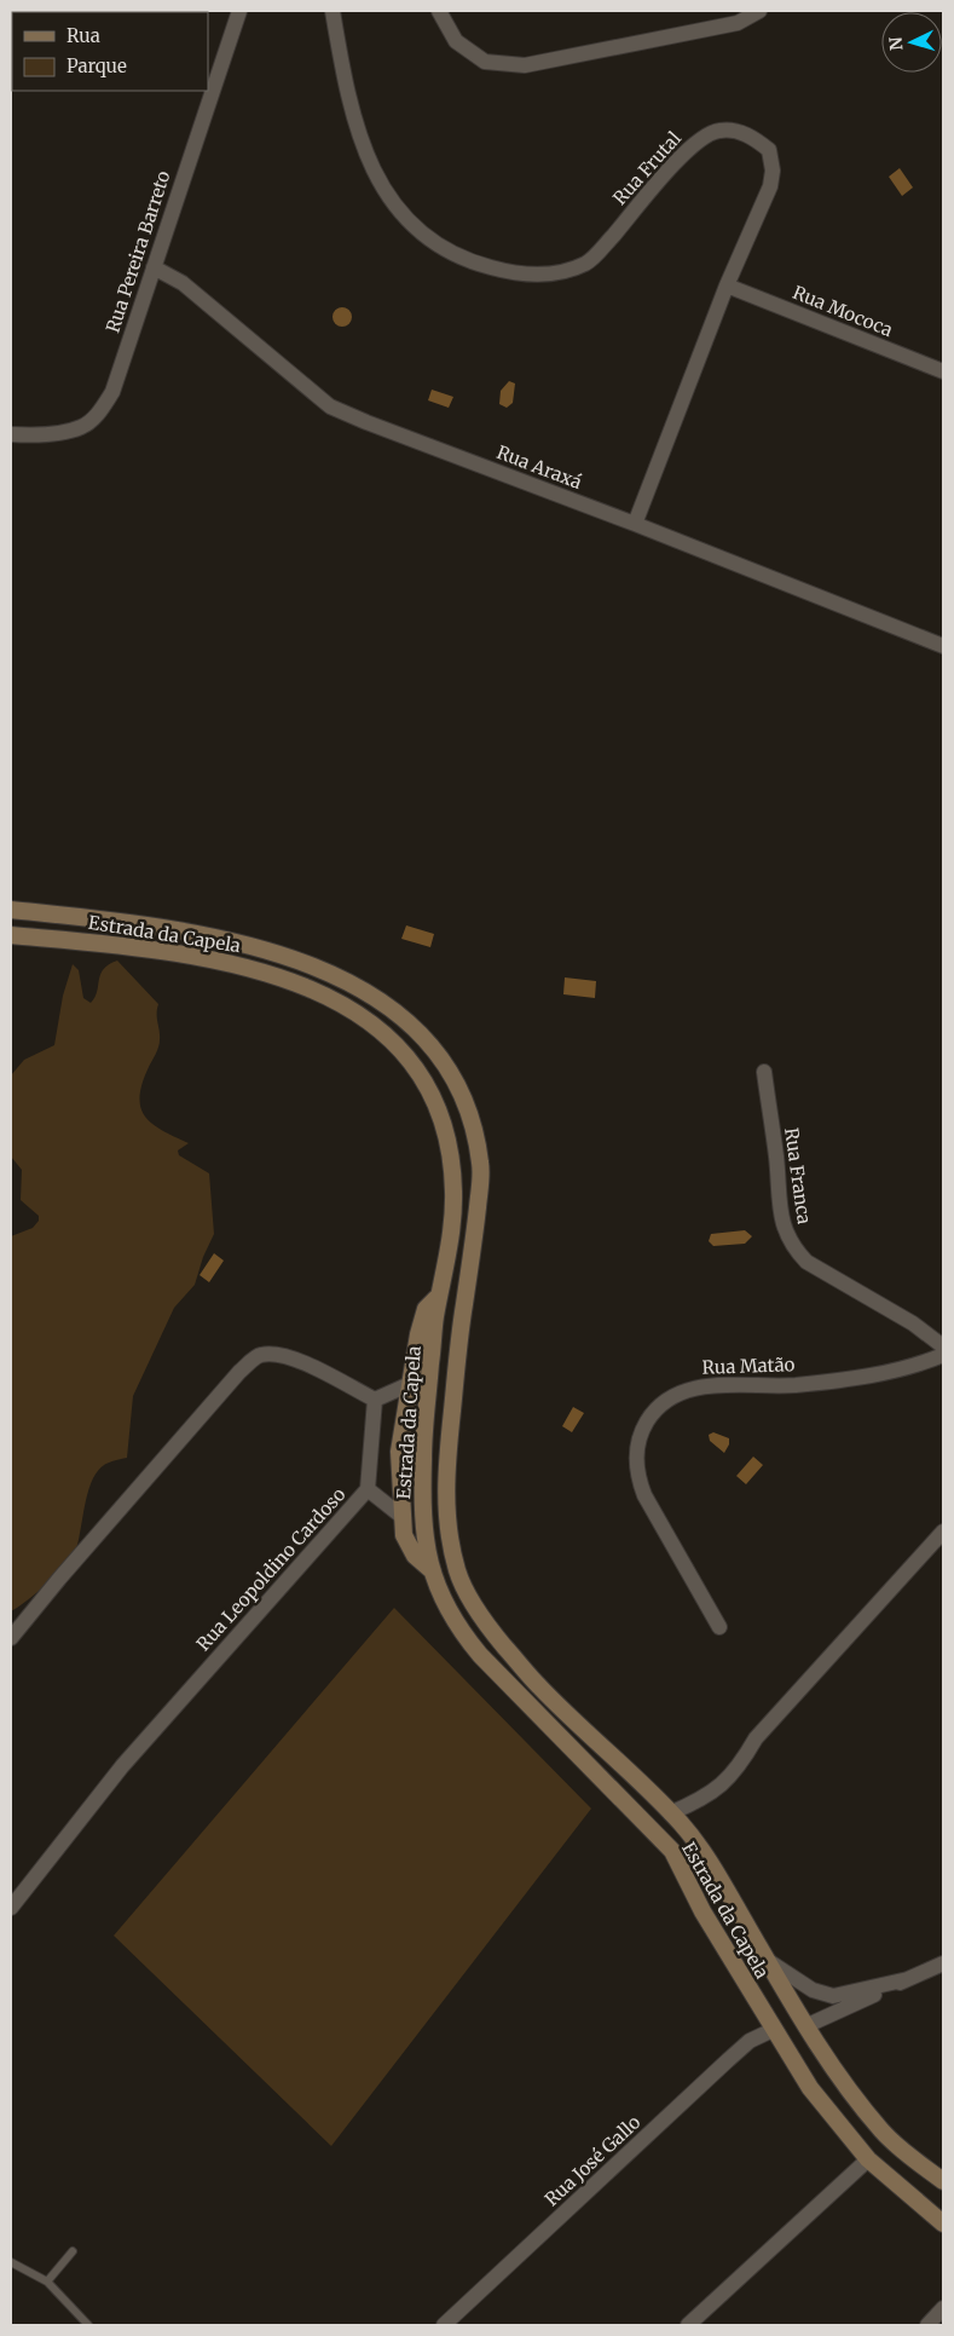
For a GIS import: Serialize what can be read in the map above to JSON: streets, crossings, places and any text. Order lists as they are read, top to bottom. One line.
{"streets":{"main road":["Estrada da Capela"],"street":["Rua Frutal","Rua Pereira Barreto","Rua Mococa","Rua Araxá","Rua Franca","Rua Matão","Rua Leopoldino Cardoso","Rua José Gallo"]},"crossings":[["Rua Frutal","Rua Mococa"],["Rua Frutal","Rua Araxá"],["Rua Pereira Barreto","Rua Araxá"],["Estrada da Capela","Rua José Gallo"]],"legend":["Rua","Parque"],"north":"left"}
